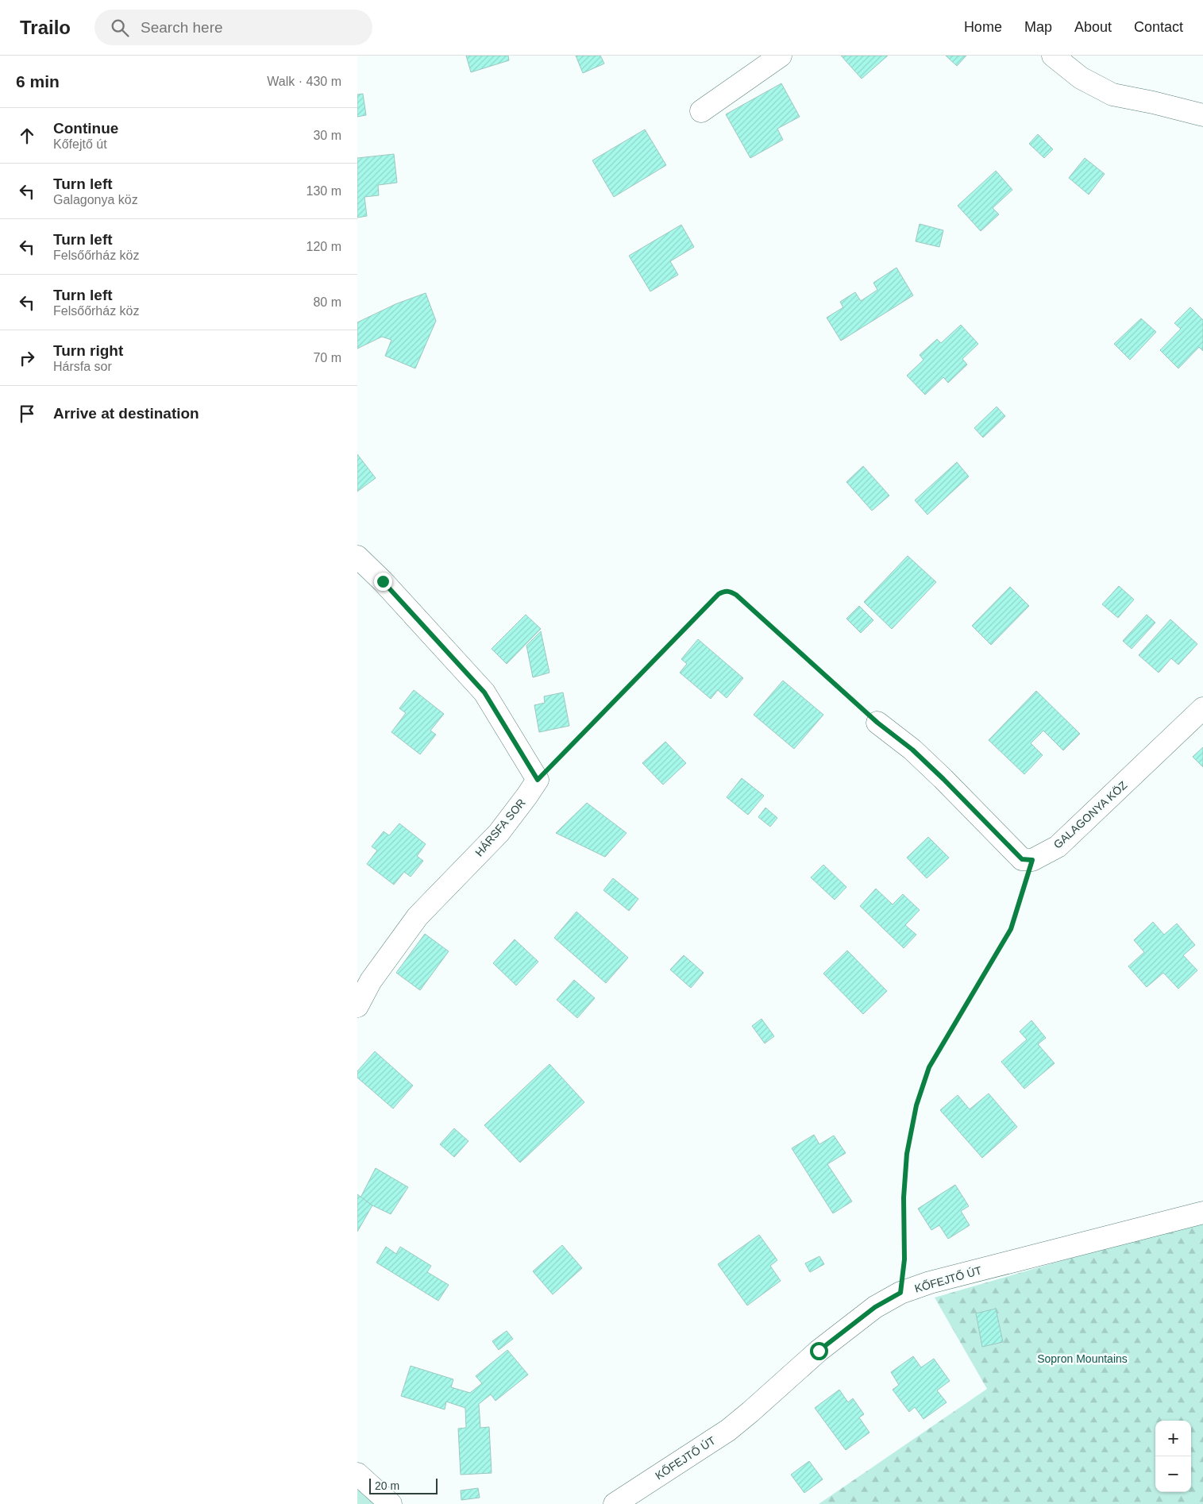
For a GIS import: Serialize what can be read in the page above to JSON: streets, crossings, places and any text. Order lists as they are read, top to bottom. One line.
{"streets":{"street":["GALAGONYA KÖZ","HÁRSFA SOR","KŐFEJTŐ ÚT"]},"parks":["Sopron Mountains"],"scale_bar":"20 m","page":{"header":"Trailo","search":"Search here","nav":["Home","Map","About","Contact"],"heading":["6 min","Walk · 430 m"],"list":[["Continue","Kőfejtő út","30 m"],["Turn left","Galagonya köz","130 m"],["Turn left","Felsőőrház köz","120 m"],["Turn left","Felsőőrház köz","80 m"],["Turn right","Hársfa sor","70 m"],"Arrive at destination"],"map_buttons":["+","−"],"scale":"20 m"}}
